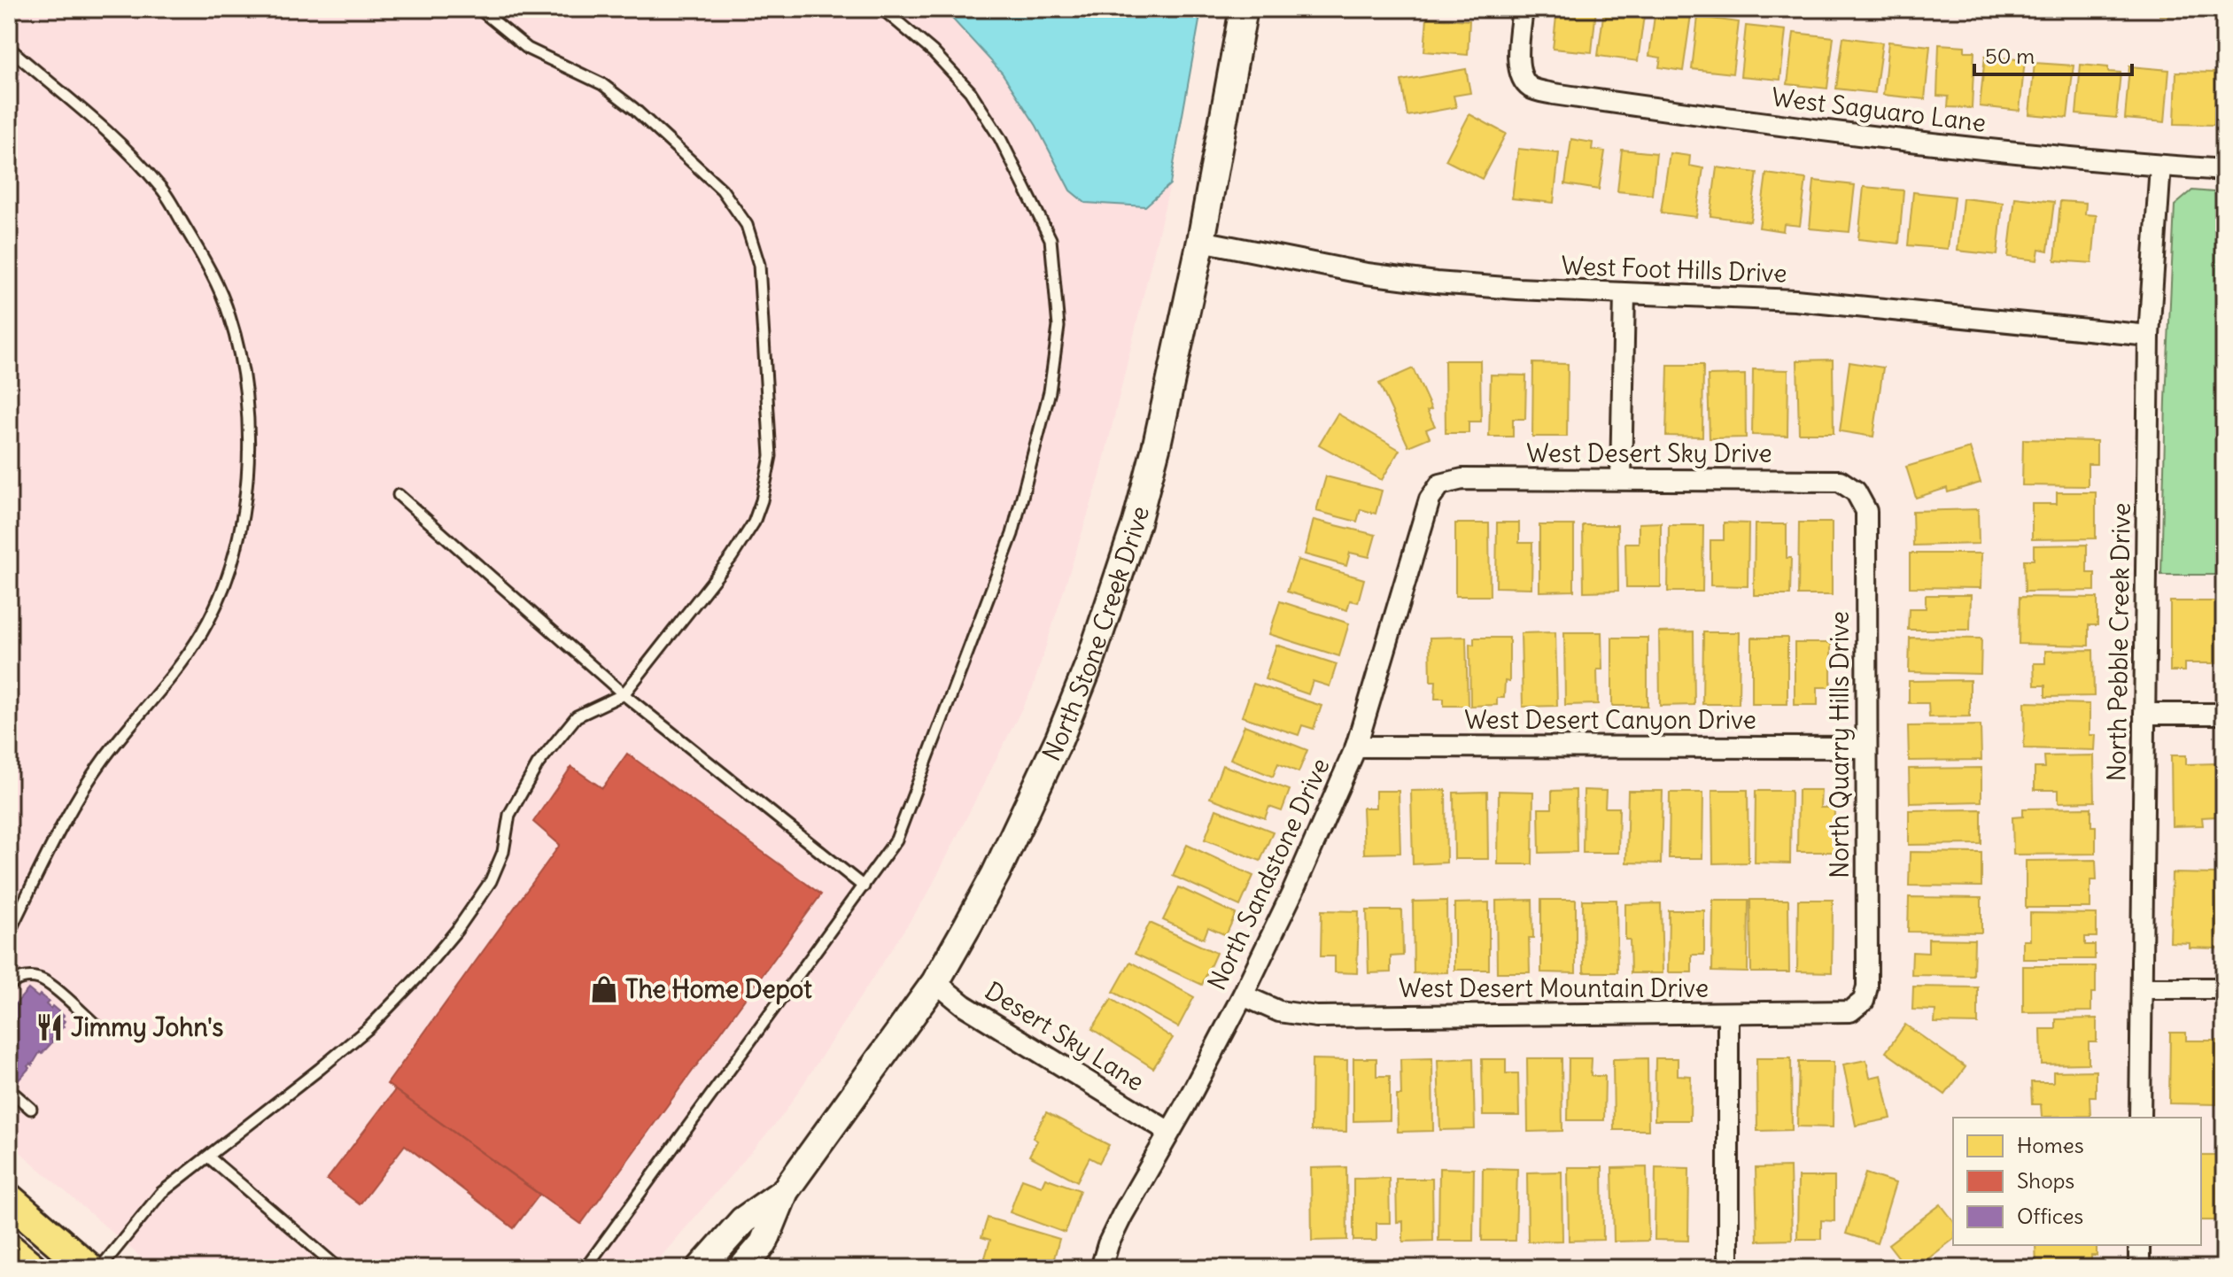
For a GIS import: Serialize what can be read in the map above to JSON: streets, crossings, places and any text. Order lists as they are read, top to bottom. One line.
{"streets":{"street":["West Saguaro Lane","West Foot Hills Drive","West Desert Sky Drive","North Stone Creek Drive","North Pebble Creek Drive","West Desert Canyon Drive","North Quarry Hills Drive","North Sandstone Drive","West Desert Mountain Drive","Desert Sky Lane"]},"crossings":[["West Saguaro Lane","North Pebble Creek Drive"],["West Foot Hills Drive","North Stone Creek Drive"],["West Foot Hills Drive","North Pebble Creek Drive"],["West Desert Sky Drive","North Quarry Hills Drive"],["West Desert Sky Drive","North Sandstone Drive"],["North Stone Creek Drive","Desert Sky Lane"],["West Desert Canyon Drive","North Quarry Hills Drive"],["West Desert Canyon Drive","North Sandstone Drive"],["North Quarry Hills Drive","West Desert Mountain Drive"],["North Sandstone Drive","West Desert Mountain Drive"],["North Sandstone Drive","Desert Sky Lane"]],"places":{"shop":["The Home Depot"],"restaurant":["Jimmy John's"]},"legend":["Homes","Shops","Offices"],"scale_bar":"50 m"}
